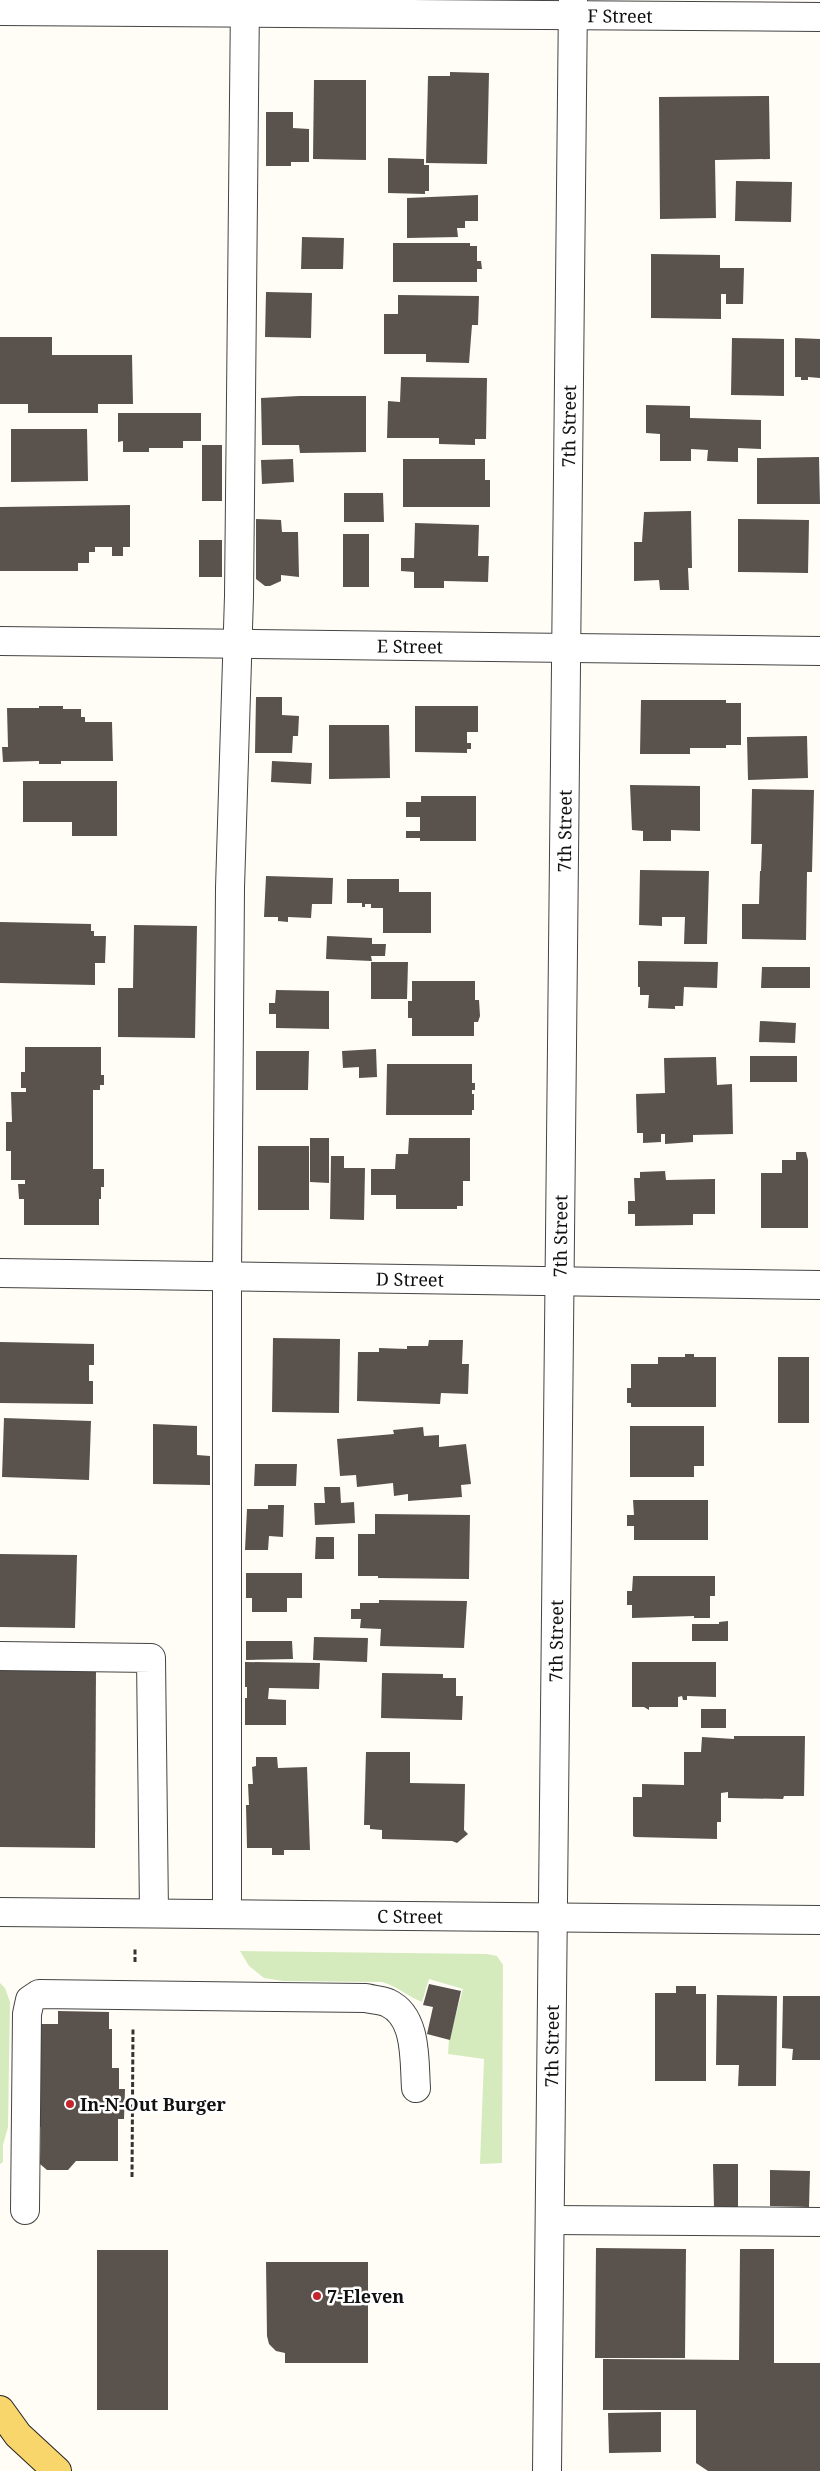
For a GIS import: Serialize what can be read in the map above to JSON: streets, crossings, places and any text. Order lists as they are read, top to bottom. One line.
{"streets":{"street":["F Street","7th Street","E Street","D Street","C Street"]},"crossings":[["F Street","7th Street"],["7th Street","E Street"],["7th Street","D Street"],["7th Street","C Street"]],"places":["In-N-Out Burger","7-Eleven"]}
